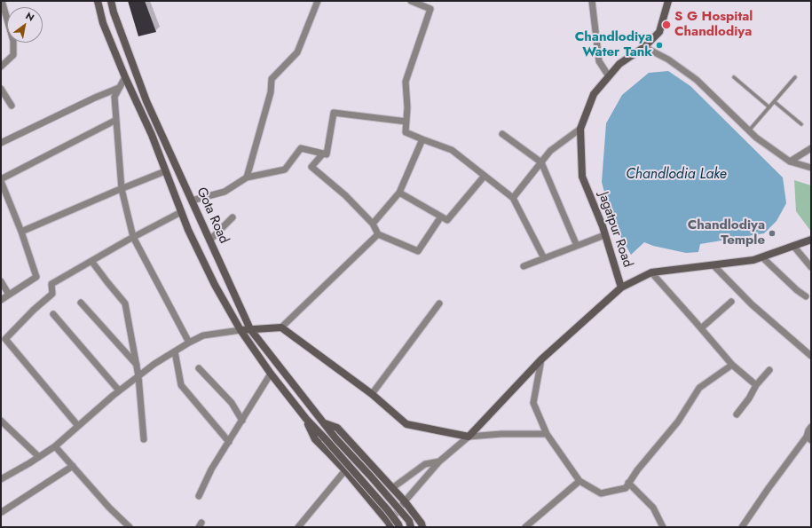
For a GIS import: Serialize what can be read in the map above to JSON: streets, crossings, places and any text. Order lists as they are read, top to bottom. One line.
{"streets":{"street":["Gota Road","Jagatpur Road"]},"water":["Chandlodia Lake"],"places":["S G Hospital Chandlodiya","Chandlodiya Water Tank","Chandlodiya Temple"],"north":"top right"}
